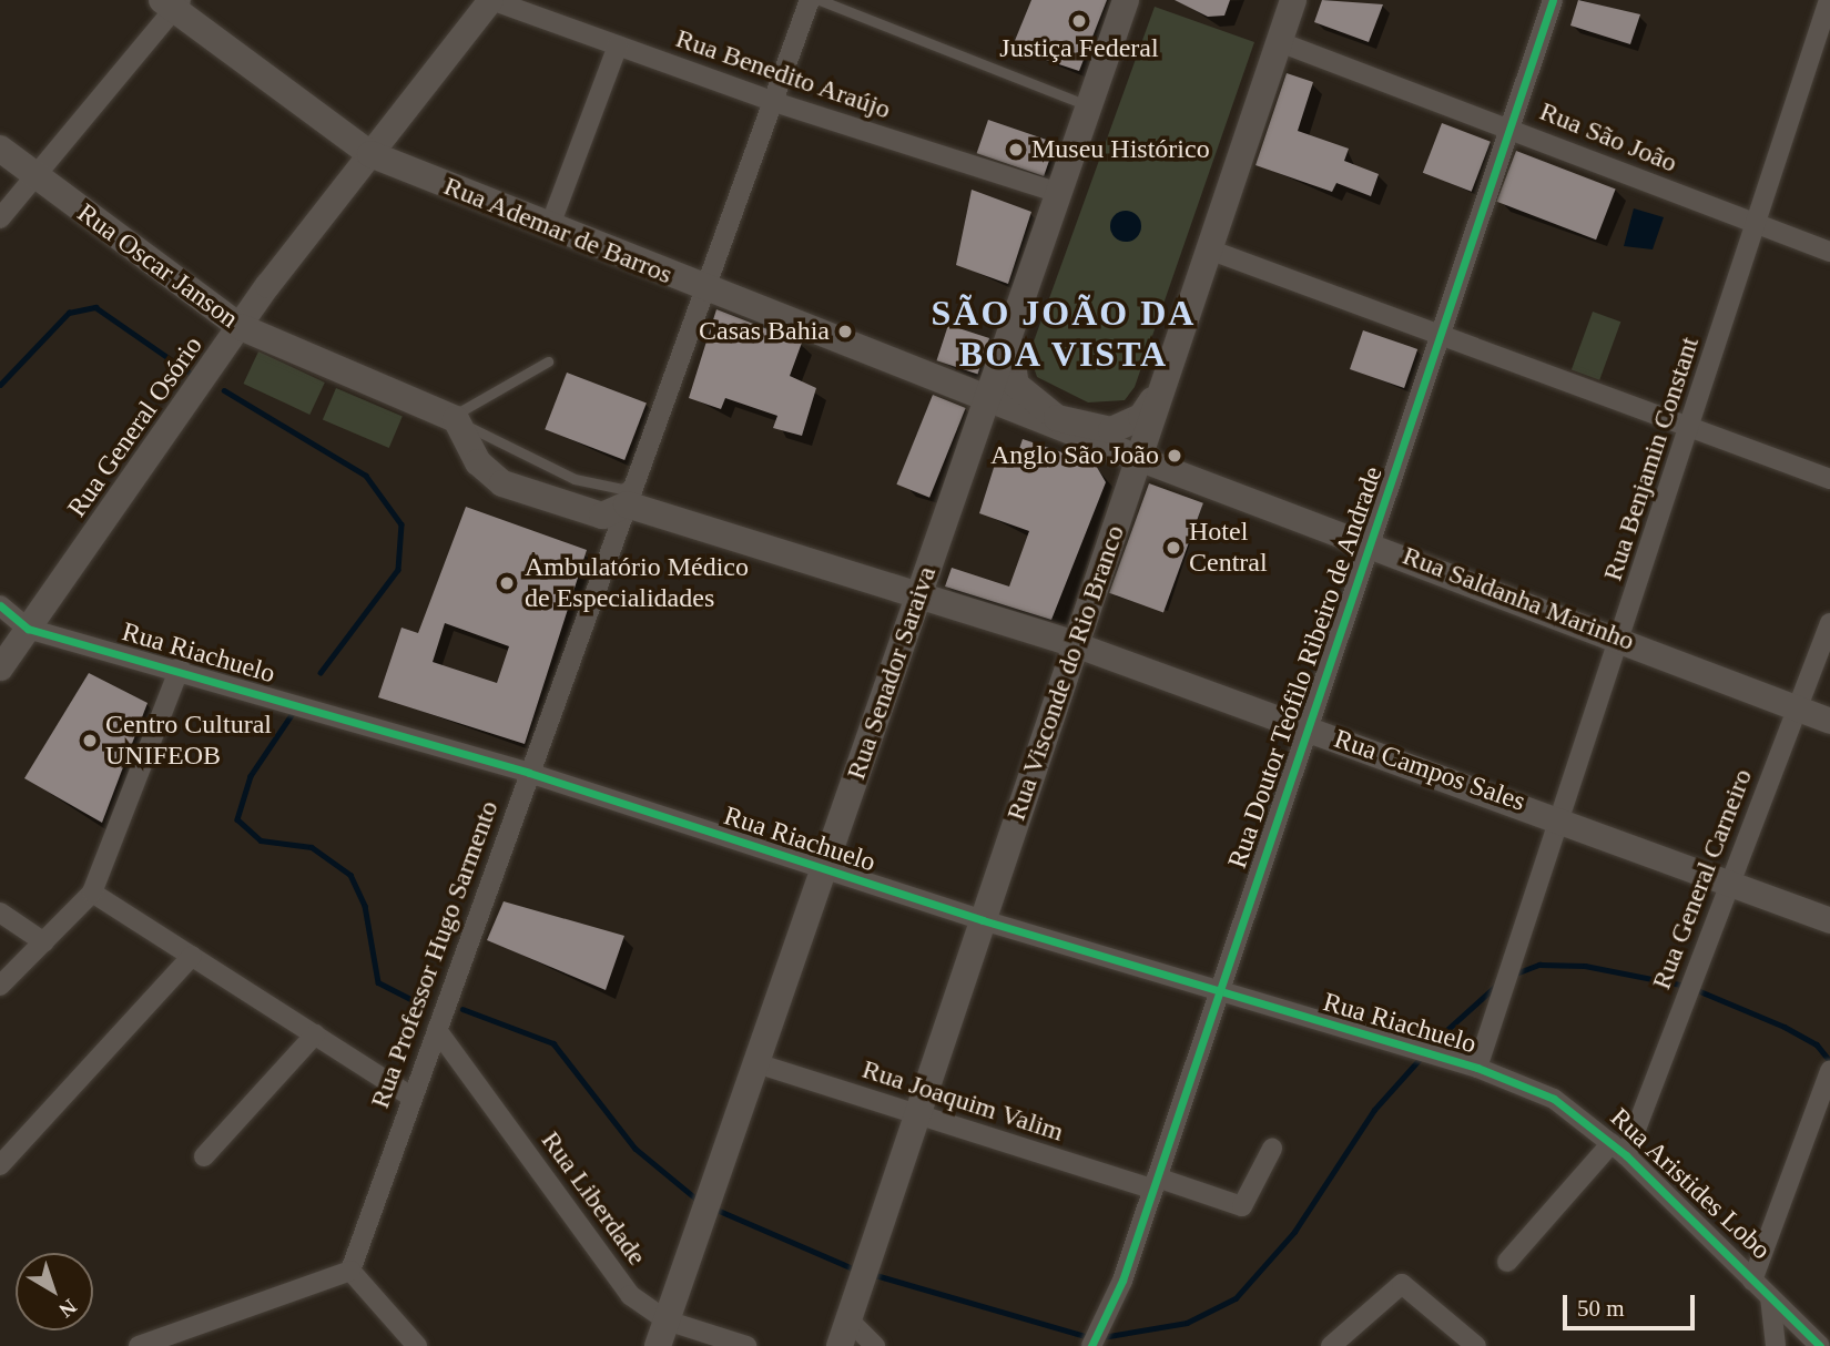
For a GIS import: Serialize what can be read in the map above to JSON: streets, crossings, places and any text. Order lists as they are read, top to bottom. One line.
{"streets":{"main road":["Rua Ademar de Barros","Rua Oscar Janson","Rua Saldanha Marinho","Rua Senador Saraiva","Rua Visconde do Rio Branco","Rua Campos Sales"],"street":["Rua Benedito Araújo","Rua São João","Rua General Osório","Rua Benjamin Constant","Rua Riachuelo","Rua Doutor Teófilo Ribeiro de Andrade","Rua General Carneiro","Rua Professor Hugo Sarmento","Rua Joaquim Valim","Rua Aristides Lobo","Rua Liberdade"]},"crossings":[["Rua Benedito Araújo","Rua General Osório"],["Rua Benedito Araújo","Rua Senador Saraiva"],["Rua Benedito Araújo","Rua Professor Hugo Sarmento"],["Rua São João","Rua Benjamin Constant"],["Rua São João","Rua Doutor Teófilo Ribeiro de Andrade"],["Rua São João","Rua Visconde do Rio Branco"],["Rua Ademar de Barros","Rua General Osório"],["Rua Ademar de Barros","Rua Saldanha Marinho"],["Rua Ademar de Barros","Rua Senador Saraiva"],["Rua Ademar de Barros","Rua Professor Hugo Sarmento"],["Rua Oscar Janson","Rua General Osório"],["Rua General Osório","Rua Riachuelo"],["Rua Benjamin Constant","Rua Saldanha Marinho"],["Rua Benjamin Constant","Rua Riachuelo"],["Rua Benjamin Constant","Rua Campos Sales"],["Rua Saldanha Marinho","Rua Doutor Teófilo Ribeiro de Andrade"],["Rua Saldanha Marinho","Rua Senador Saraiva"],["Rua Saldanha Marinho","Rua Visconde do Rio Branco"],["Rua Saldanha Marinho","Rua General Carneiro"],["Rua Riachuelo","Rua Doutor Teófilo Ribeiro de Andrade"],["Rua Riachuelo","Rua Senador Saraiva"],["Rua Riachuelo","Rua Visconde do Rio Branco"],["Rua Riachuelo","Rua Professor Hugo Sarmento"],["Rua Riachuelo","Rua Aristides Lobo"],["Rua Doutor Teófilo Ribeiro de Andrade","Rua Campos Sales"],["Rua Doutor Teófilo Ribeiro de Andrade","Rua Joaquim Valim"],["Rua Senador Saraiva","Rua Campos Sales"],["Rua Senador Saraiva","Rua Joaquim Valim"],["Rua Senador Saraiva","Rua Liberdade"],["Rua Visconde do Rio Branco","Rua Campos Sales"],["Rua Visconde do Rio Branco","Rua Joaquim Valim"],["Rua Campos Sales","Rua General Carneiro"],["Rua Campos Sales","Rua Professor Hugo Sarmento"],["Rua General Carneiro","Rua Aristides Lobo"],["Rua Professor Hugo Sarmento","Rua Liberdade"]],"districts":["SÃO JOÃO DA BOA VISTA"],"places":["Justiça Federal","Museu Histórico","Casas Bahia","Anglo São João","Hotel Central","Ambulatório Médico de Especialidades","Centro Cultural UNIFEOB"],"scale_bar":"50 m","north":"bottom right"}
